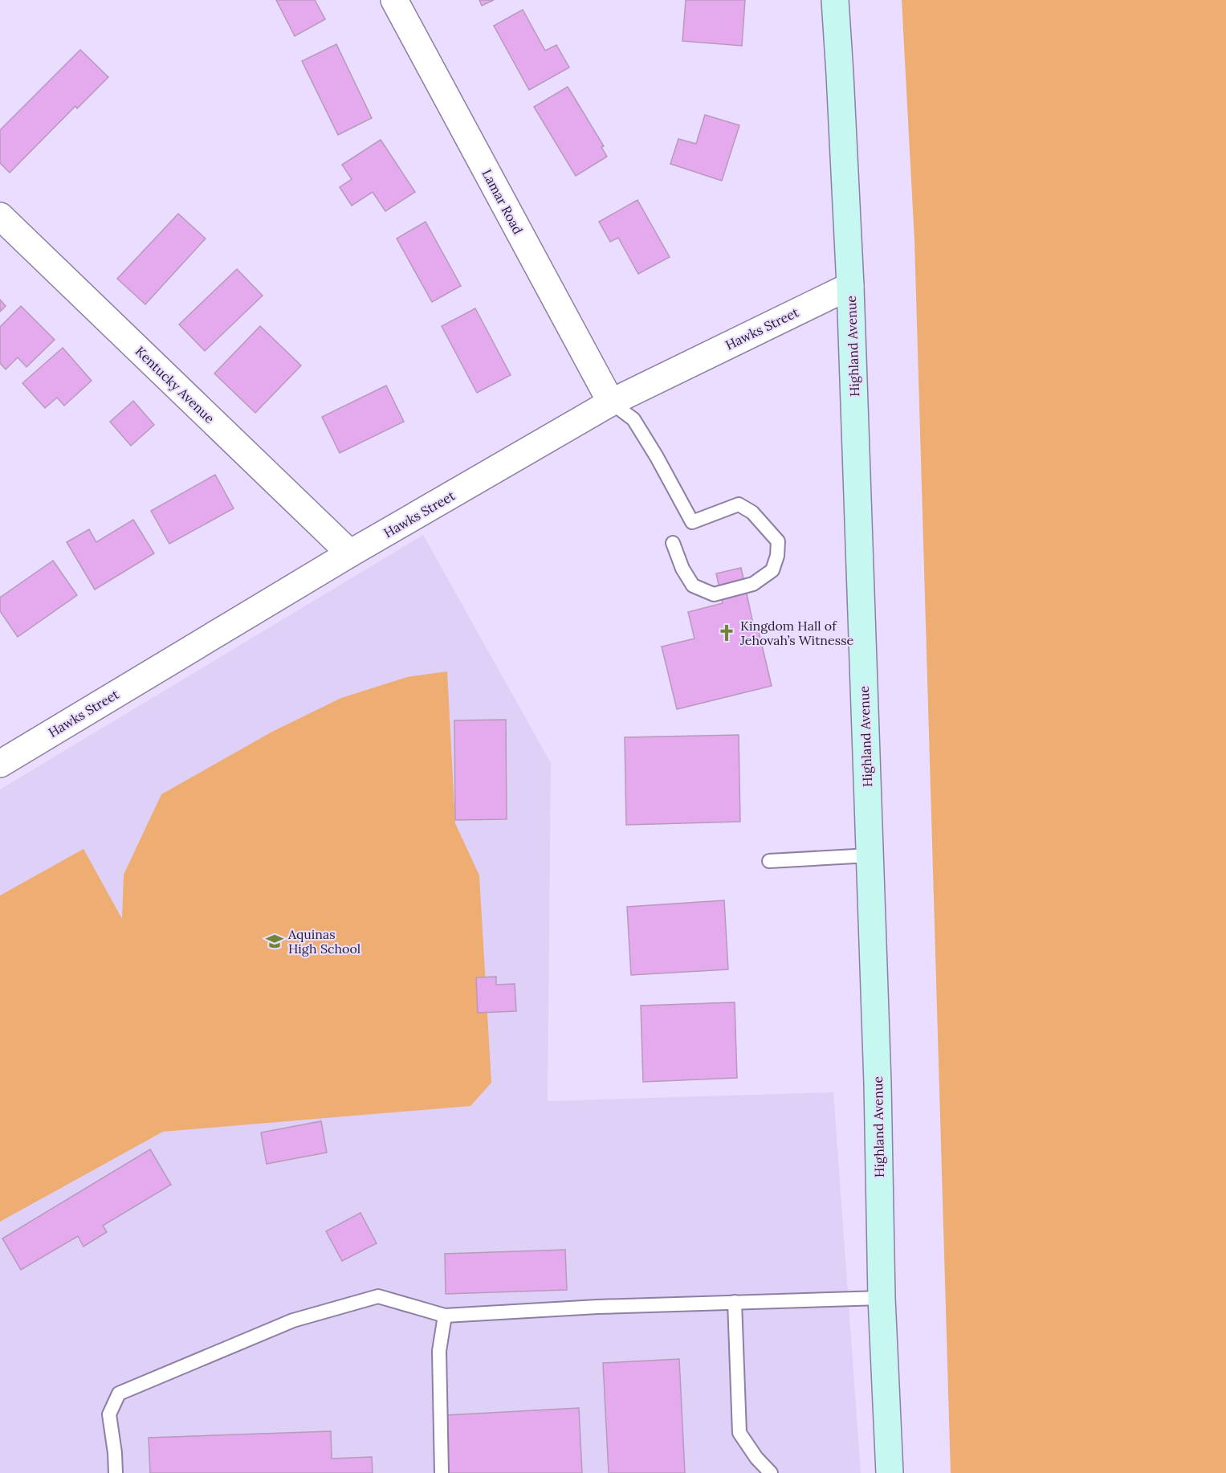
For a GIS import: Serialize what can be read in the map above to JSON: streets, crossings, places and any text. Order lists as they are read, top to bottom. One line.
{"streets":{"main road":["Highland Avenue"],"street":["Lamar Road","Hawks Street","Kentucky Avenue"]},"crossings":[["Lamar Road","Hawks Street"],["Hawks Street","Highland Avenue"],["Hawks Street","Kentucky Avenue"]],"places":{"church":["Kingdom Hall of Jehovah’s Witnesse"],"school or university":["Aquinas High School"]}}
